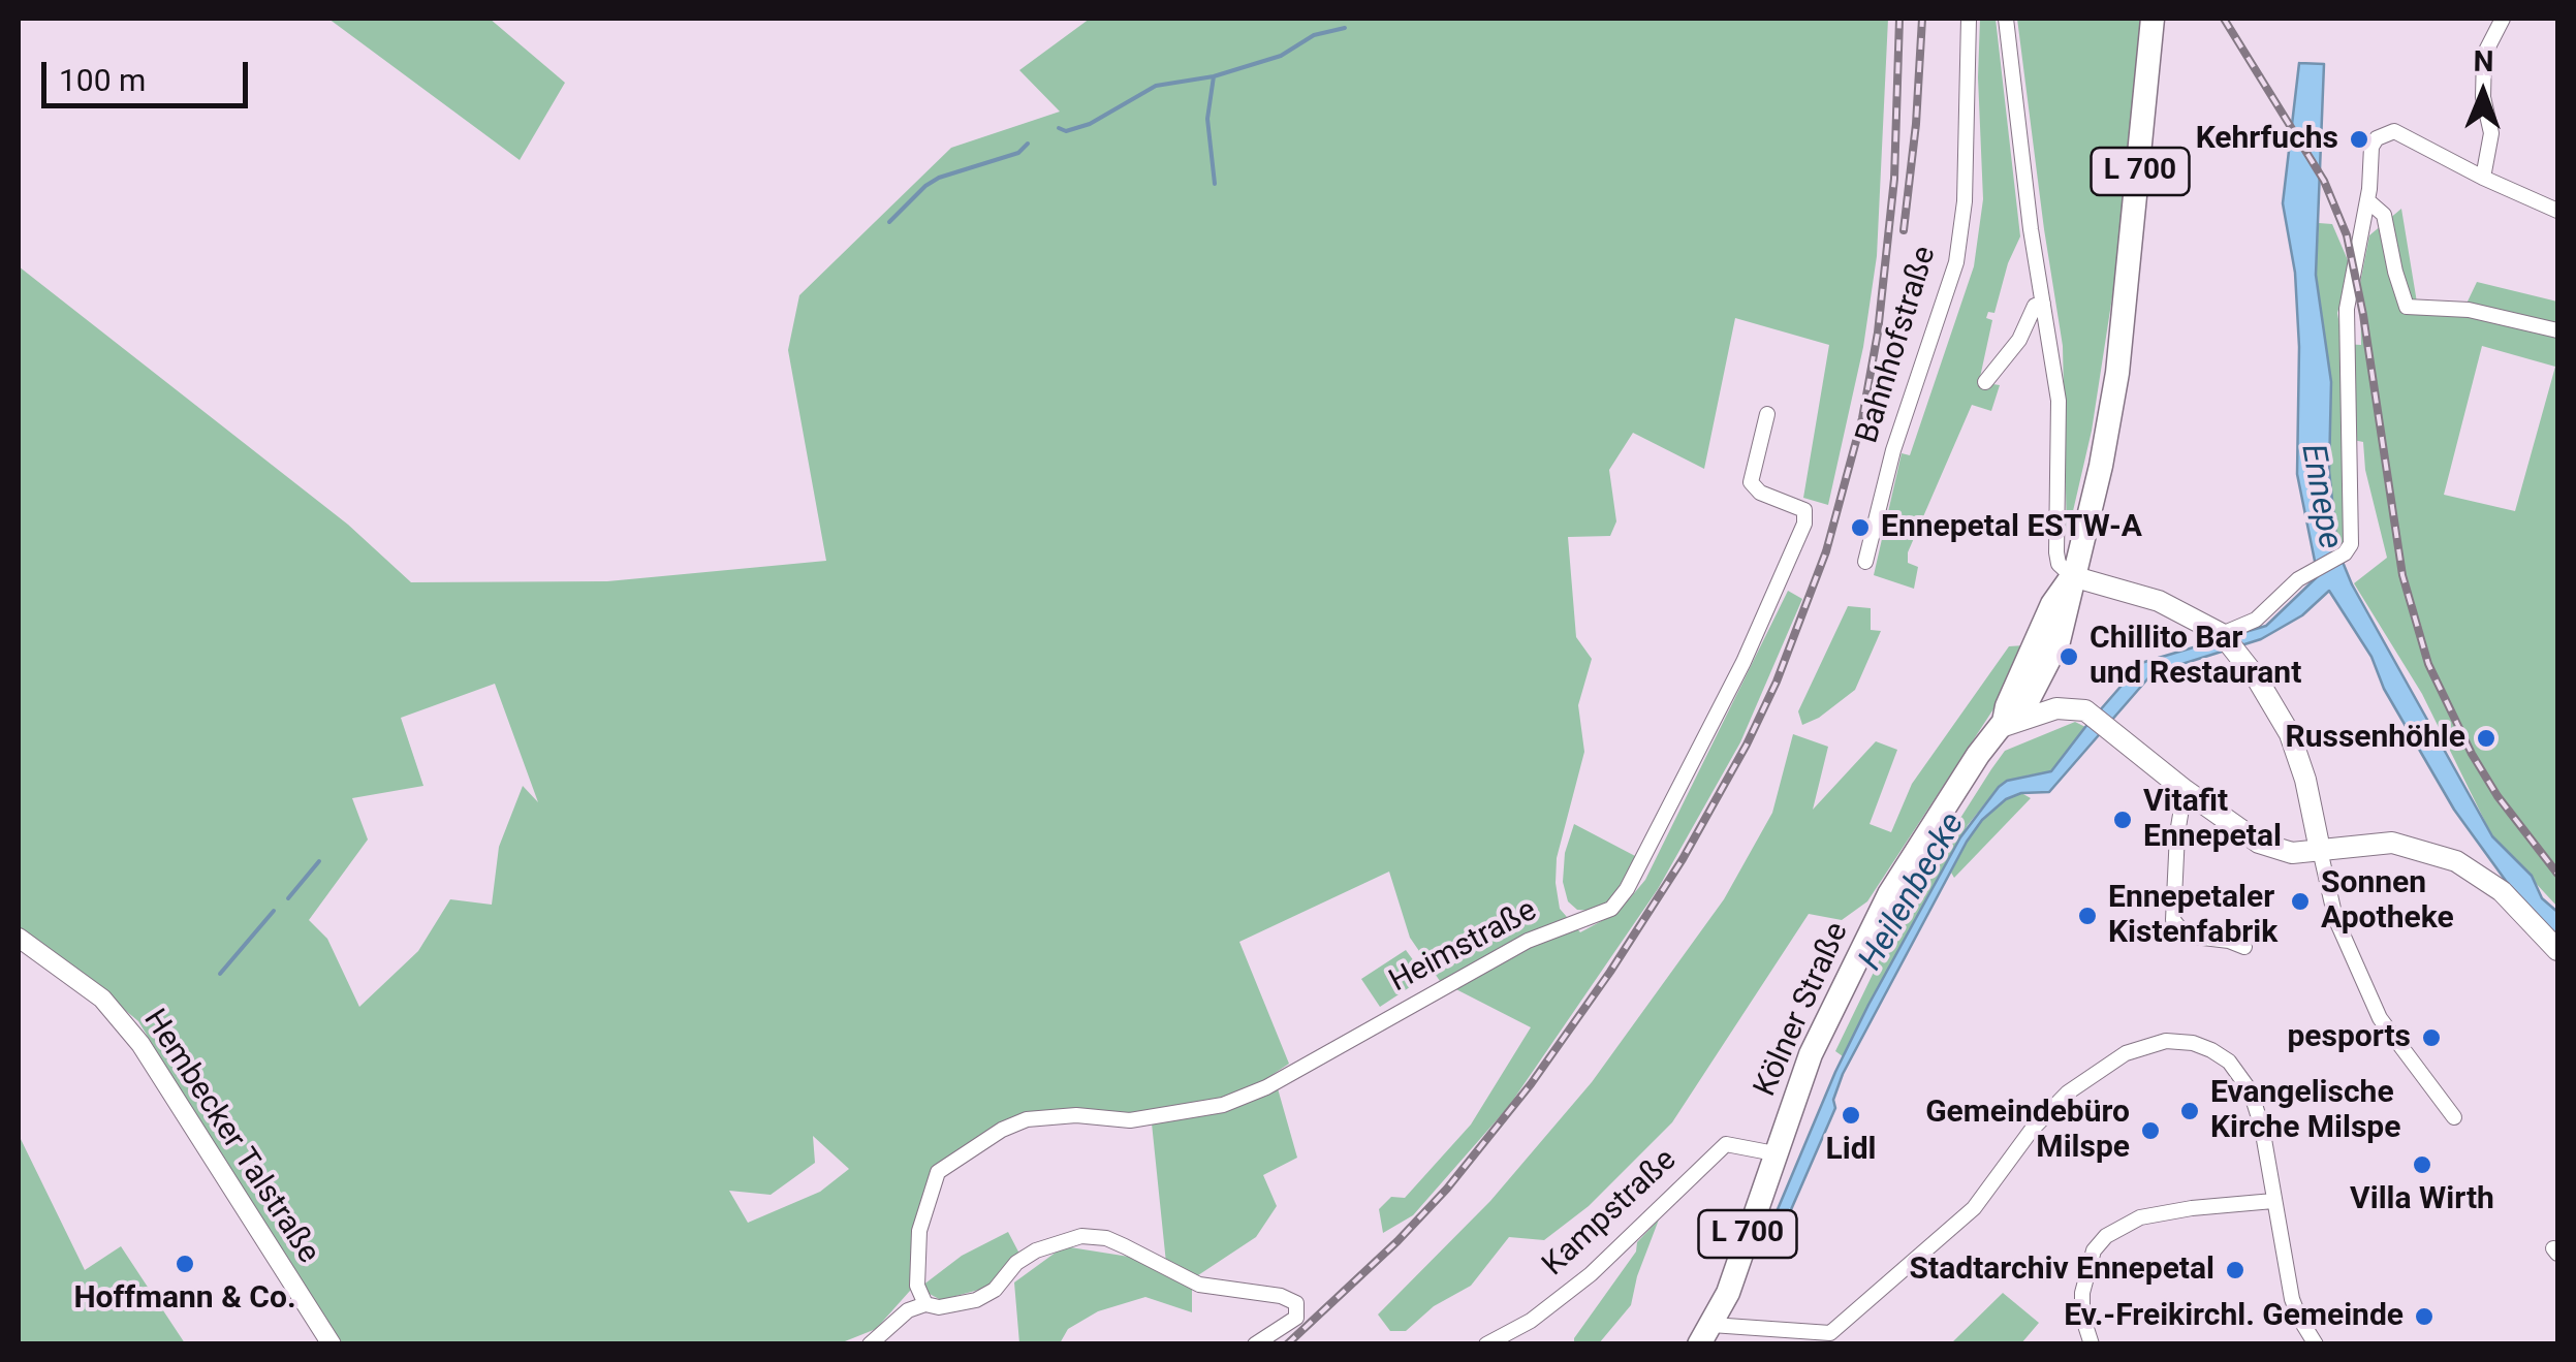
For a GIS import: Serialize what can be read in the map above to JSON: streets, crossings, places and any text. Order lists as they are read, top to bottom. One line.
{"streets":{"main road":["L 700","Kölner Straße"],"street":["Bahnhofstraße","Heimstraße","Hembecker Talstraße","Kampstraße"]},"crossings":[["Kölner Straße","Kampstraße"]],"water":["Ennepe","Heilenbecke"],"places":["Kehrfuchs","Ennepetal ESTW-A","Chillito Bar und Restaurant","Russenhöhle","Vitafit Ennepetal","Sonnen Apotheke","Ennepetaler Kistenfabrik","pesports","Evangelische Kirche Milspe","Lidl","Gemeindebüro Milspe","Villa Wirth","Hoffmann & Co.","Stadtarchiv Ennepetal","Ev.-Freikirchl. Gemeinde"],"scale_bar":"100 m","north":"top"}
